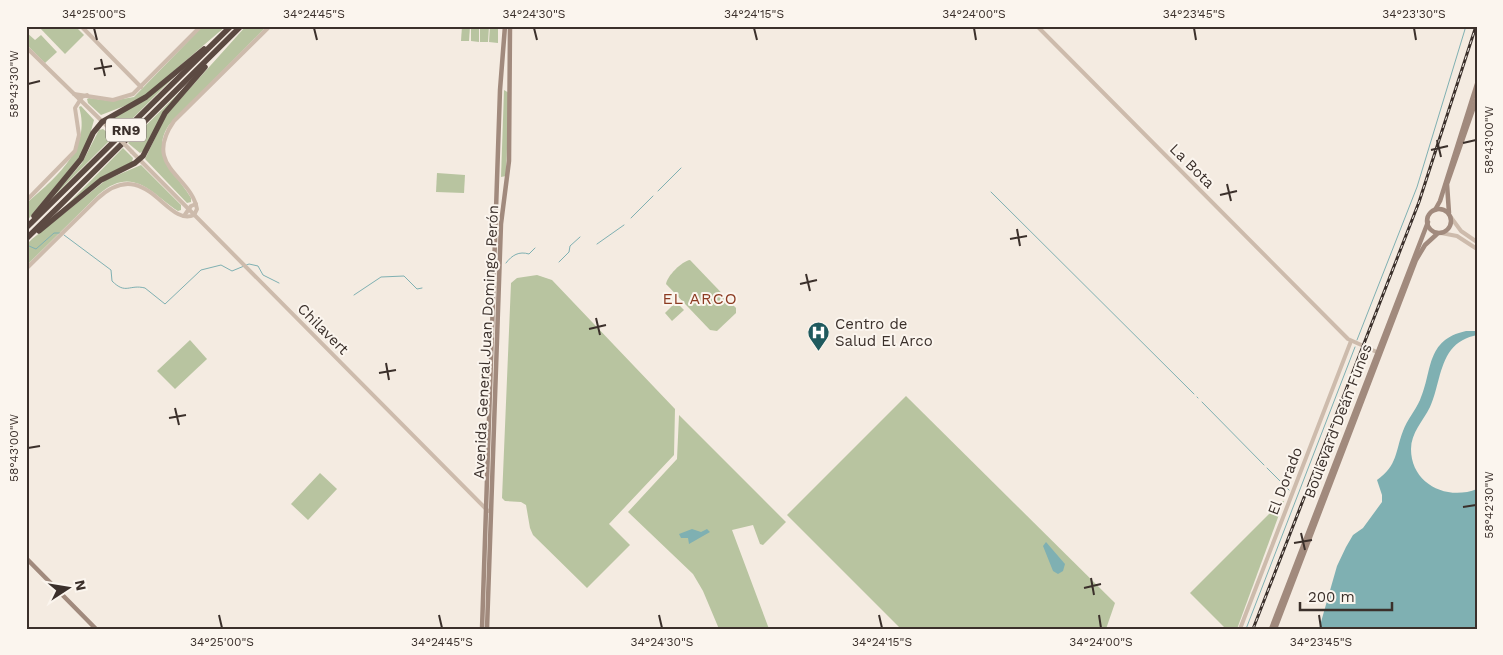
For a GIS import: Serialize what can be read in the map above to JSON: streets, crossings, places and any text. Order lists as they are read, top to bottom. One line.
{"streets":{"highway":["RN9"],"main road":["Avenida General Juan Domingo Perón","Boulevard Deán Funes"],"street":["La Bota","Chilavert","El Dorado"]},"crossings":[["La Bota","Boulevard Deán Funes"],["La Bota","El Dorado"],["Chilavert","Avenida General Juan Domingo Perón"]],"districts":["EL ARCO"],"places":{"hospital":["Centro de Salud El Arco"]},"scale_bar":"200 m","north":"right","coordinates":["34°25'00\"S","34°24'45\"S","34°24'30\"S","34°24'15\"S","34°24'00\"S","34°23'45\"S","34°23'30\"S","58°43'30\"W","58°43'00\"W","58°42'30\"W"]}
